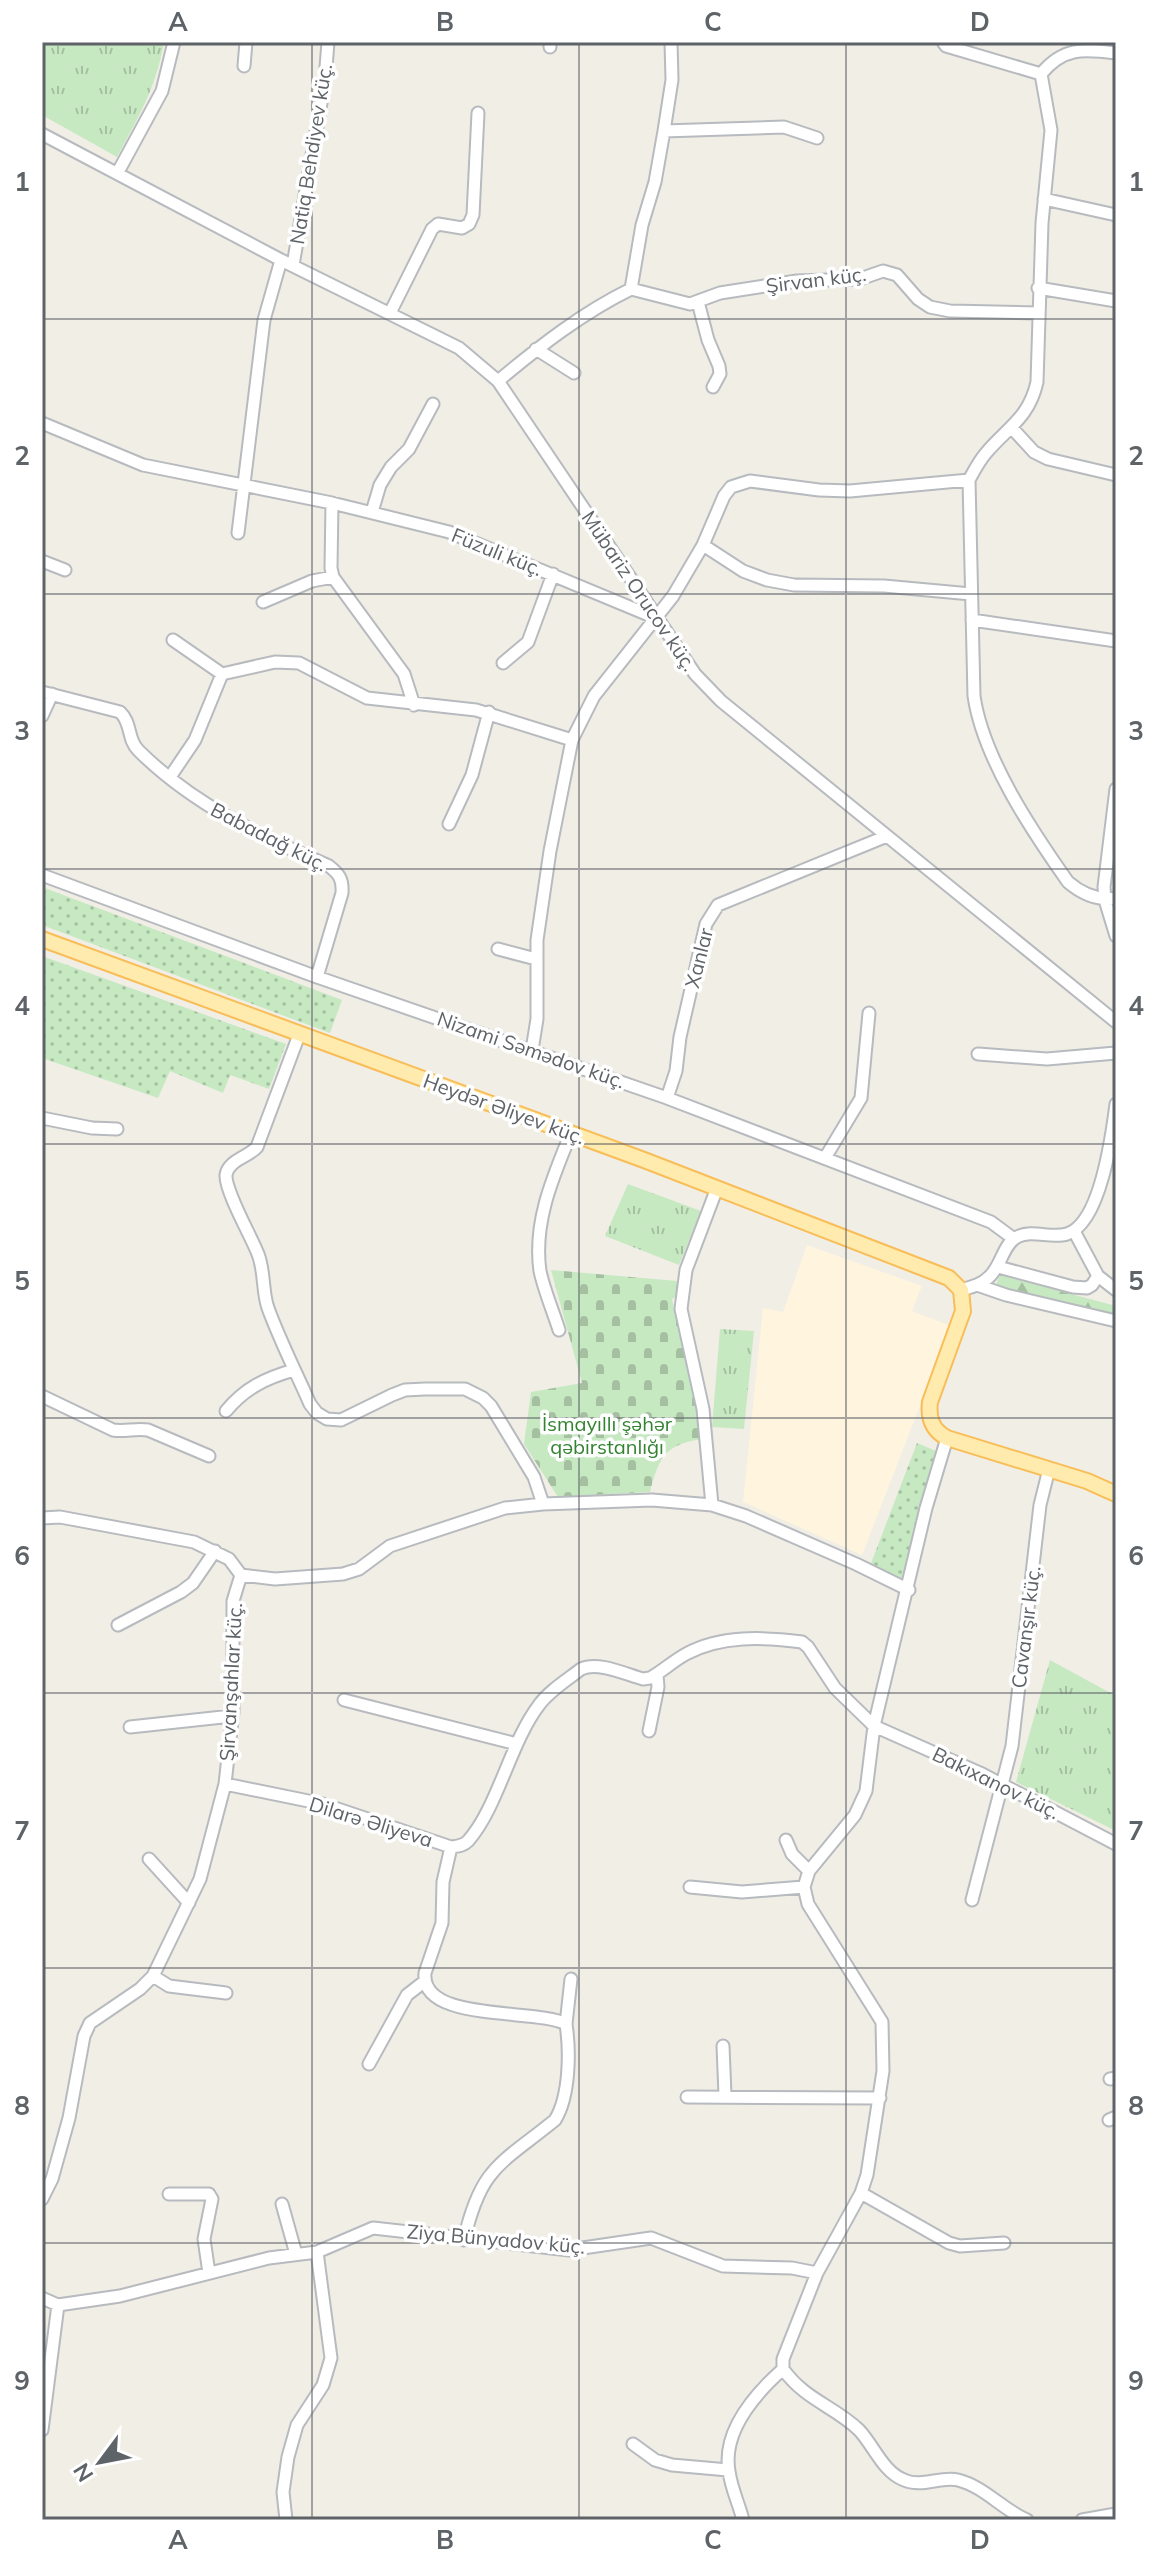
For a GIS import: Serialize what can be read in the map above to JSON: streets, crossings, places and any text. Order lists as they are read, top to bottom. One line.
{"streets":{"main road":["Heydər Əliyev küç."],"street":["Natiq Behdiyev küç.","Şirvan küç.","Füzuli küç.","Mübariz Orucov küç.","Babadağ küç.","Xanlar","Nizami Səmədov küç.","Cavanşır küç.","Şirvanşahlar küç.","Bakıxanov küç.","Dilarə Əliyeva","Ziya Bünyadov küç."]},"crossings":[["Natiq Behdiyev küç.","Mübariz Orucov küç."],["Füzuli küç.","Mübariz Orucov küç."],["Mübariz Orucov küç.","Xanlar"],["Babadağ küç.","Nizami Səmədov küç."],["Xanlar","Nizami Səmədov küç."],["Cavanşır küç.","Bakıxanov küç."],["Şirvanşahlar küç.","Dilarə Əliyeva"]],"parks":["İsmayıllı şəhər qəbirstanlığı"],"north":"bottom left","grid":{"columns":["A","B","C","D"],"rows":["1","2","3","4","5","6","7","8","9"]}}
